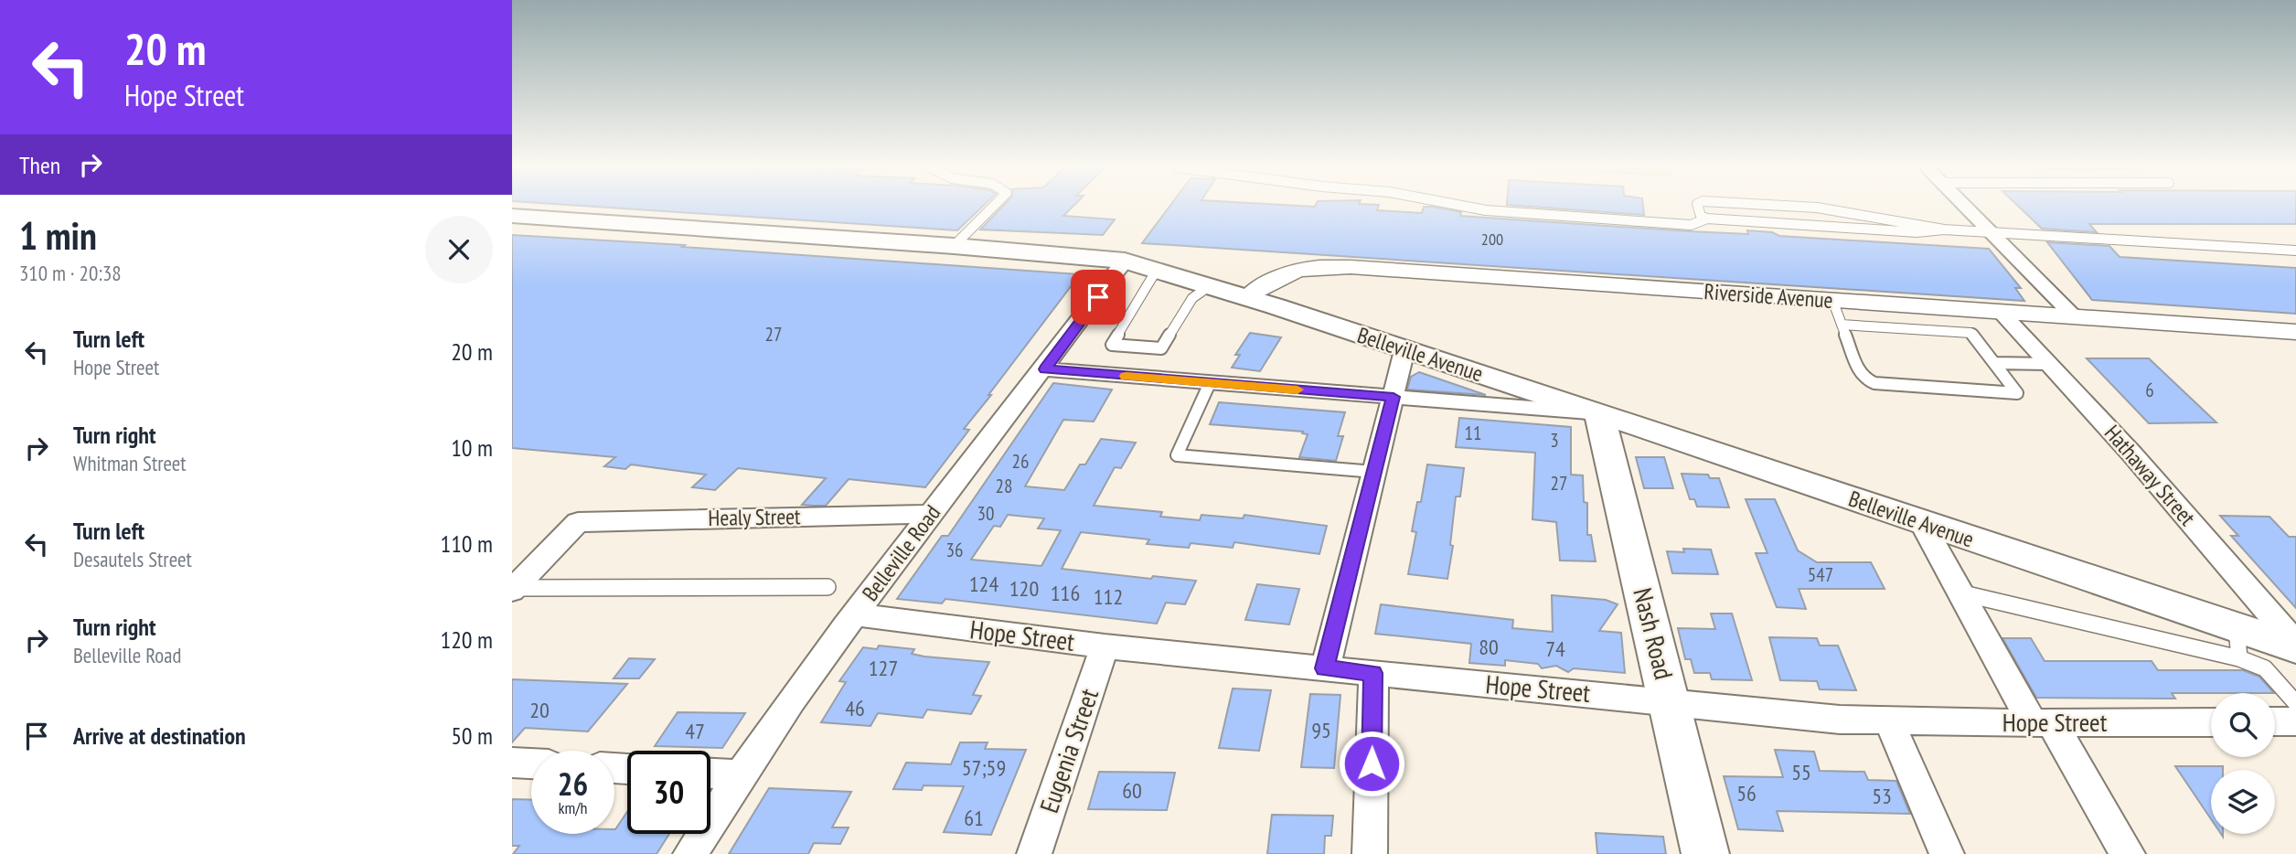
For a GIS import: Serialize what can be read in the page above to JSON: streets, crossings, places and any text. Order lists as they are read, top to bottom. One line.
{"streets":{"main road":["Belleville Avenue","Nash Road"],"street":["Riverside Avenue","Hathaway Street","Healy Street","Belleville Road","Hope Street","Eugenia Street"]},"crossings":[["Riverside Avenue","Belleville Avenue"],["Riverside Avenue","Hathaway Street"],["Belleville Avenue","Hathaway Street"],["Belleville Avenue","Belleville Road"],["Belleville Avenue","Nash Road"],["Healy Street","Belleville Road"],["Belleville Road","Hope Street"],["Nash Road","Hope Street"],["Hope Street","Eugenia Street"]],"house_numbers":["200","27","6","11","3","26","27","28","30","36","547","124","120","116","112","80","74","127","46","20","95","47","57;59","55","60","56","53","61"],"page":{"turn":["20 m","Hope Street"],"then":"Then","heading":["1 min","310 m · 20:38"],"list":[{"name":"Turn left","note":"Hope Street","value":"20 m"},{"name":"Turn right","note":"Whitman Street","value":"10 m"},{"name":"Turn left","note":"Desautels Street","value":"110 m"},{"name":"Turn right","note":"Belleville Road","value":"120 m"},{"name":"Arrive at destination","value":"50 m"}],"speed":"26 km/h","limit":"30"}}
